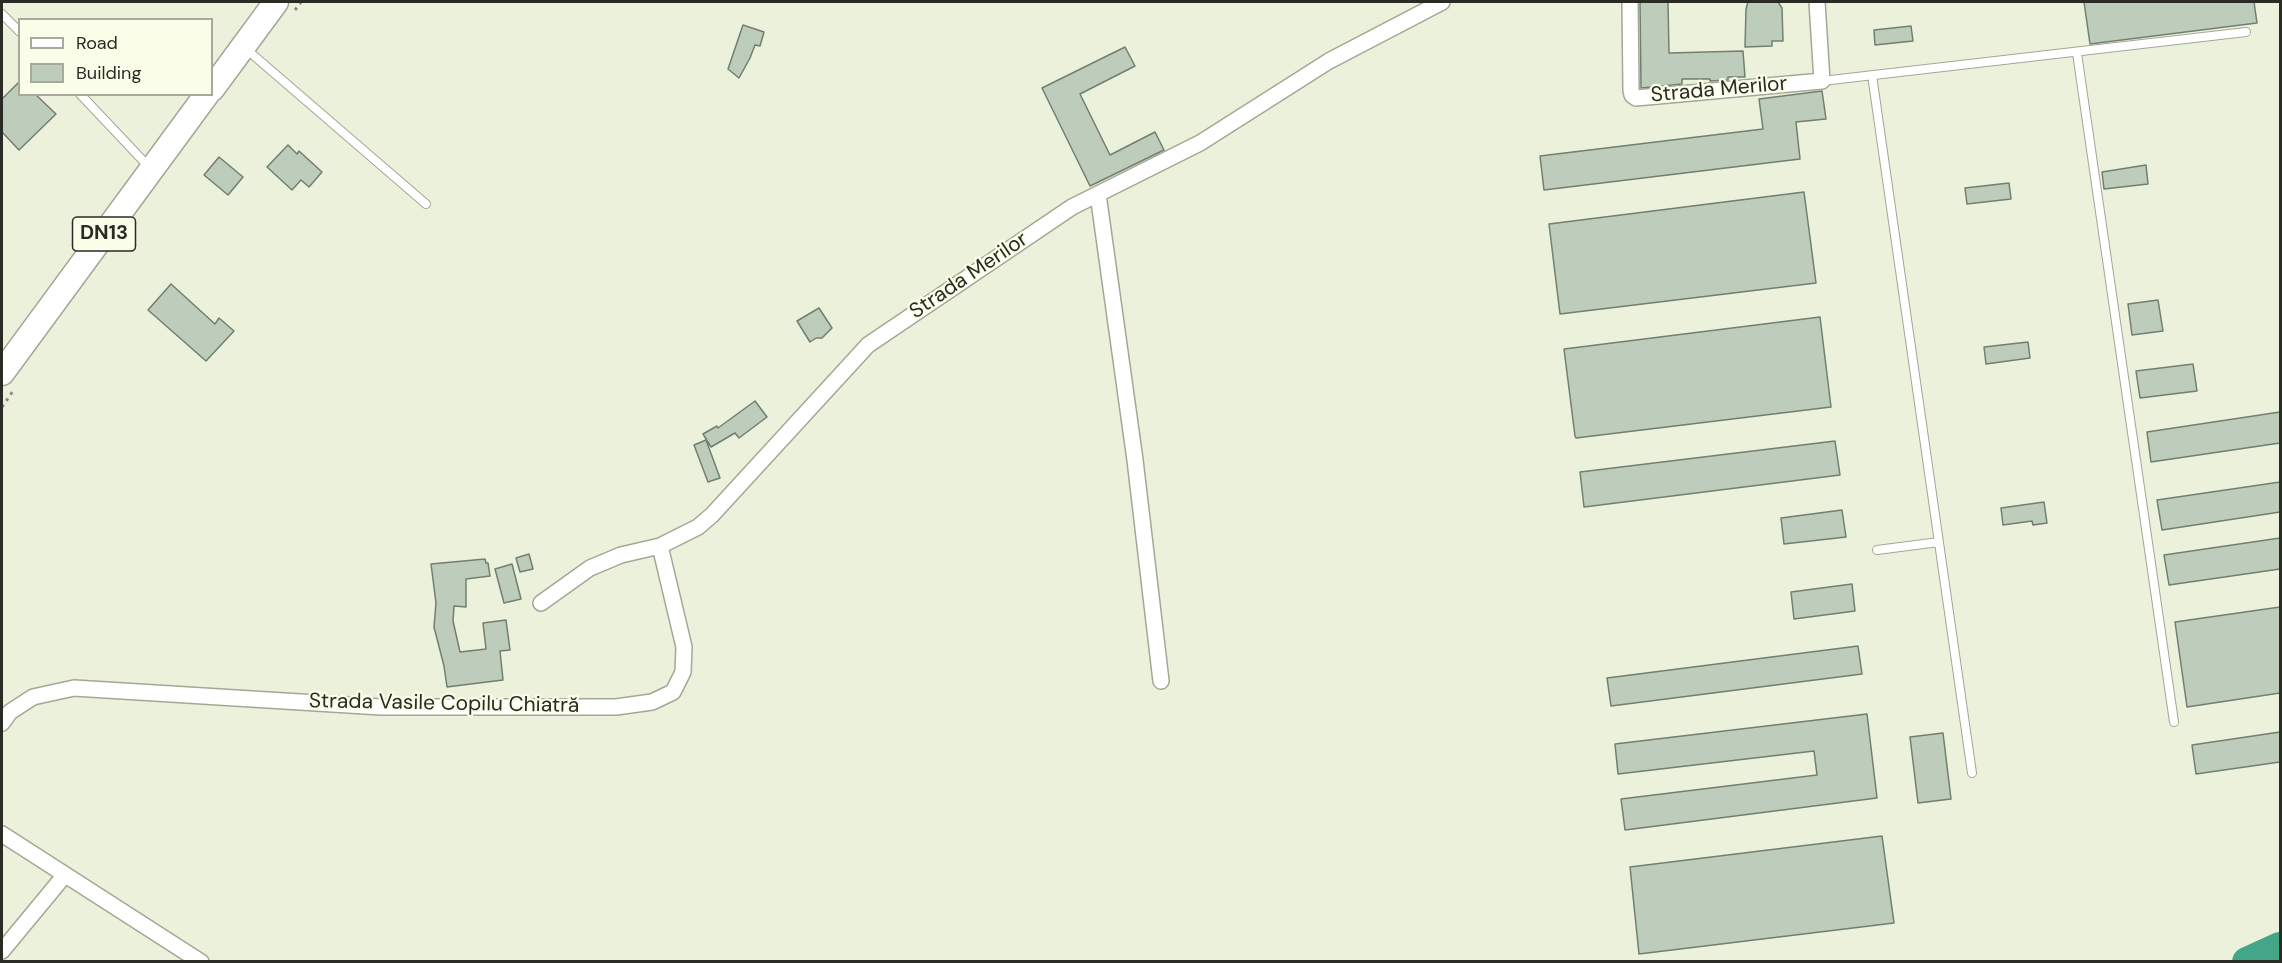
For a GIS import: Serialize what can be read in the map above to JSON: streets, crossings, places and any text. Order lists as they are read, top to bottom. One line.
{"streets":{"highway":["DN13"],"street":["Strada Merilor","Strada Vasile Copilu Chiatră"]},"crossings":[["Strada Merilor","Strada Vasile Copilu Chiatră"]],"legend":["Road","Building"]}
